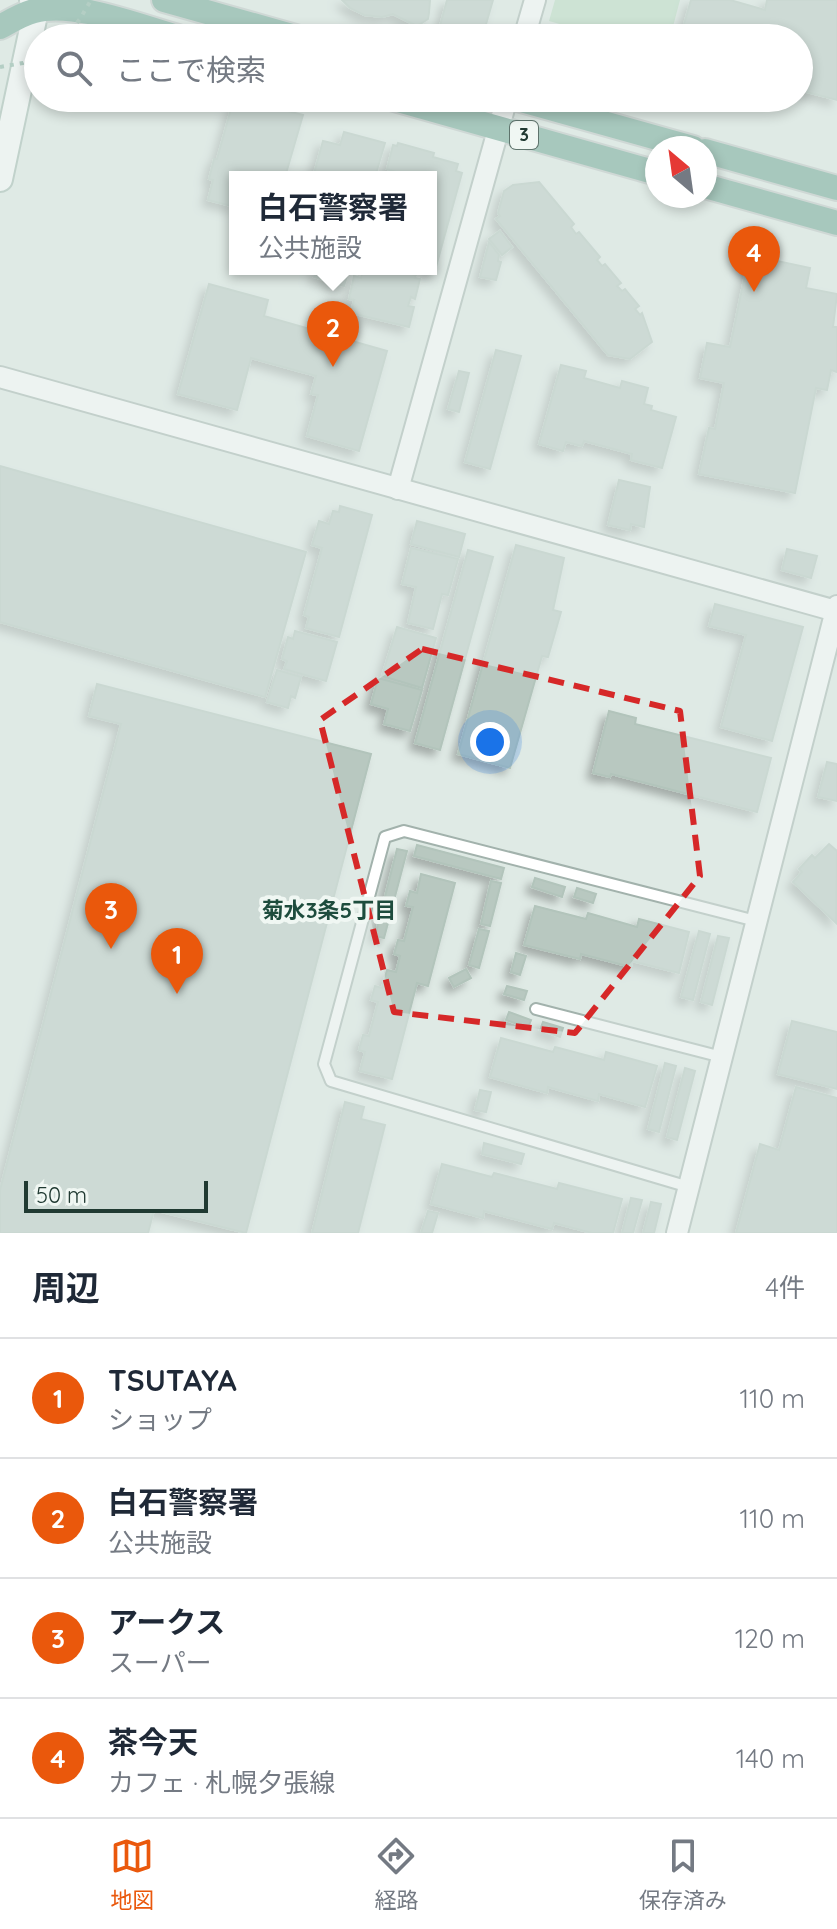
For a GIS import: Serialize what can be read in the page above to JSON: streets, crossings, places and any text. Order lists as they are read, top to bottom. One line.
{"streets":{"main road":["3"]},"districts":["菊水3条5丁目"],"scale_bar":"50 m","north":"top left","page":{"search":"ここで検索","popup":["白石警察署","公共施設"],"pins":["4","2","3","1"],"scale":"50 m","heading":["周辺","4件"],"list":[{"mark":"1","name":"TSUTAYA","note":"ショップ","value":"110 m"},{"mark":"2","name":"白石警察署","note":"公共施設","value":"110 m"},{"mark":"3","name":"アークス","note":"スーパー","value":"120 m"},{"mark":"4","name":"茶今天","note":"カフェ · 札幌夕張線","value":"140 m"}],"nav":["地図","経路","保存済み"]}}
